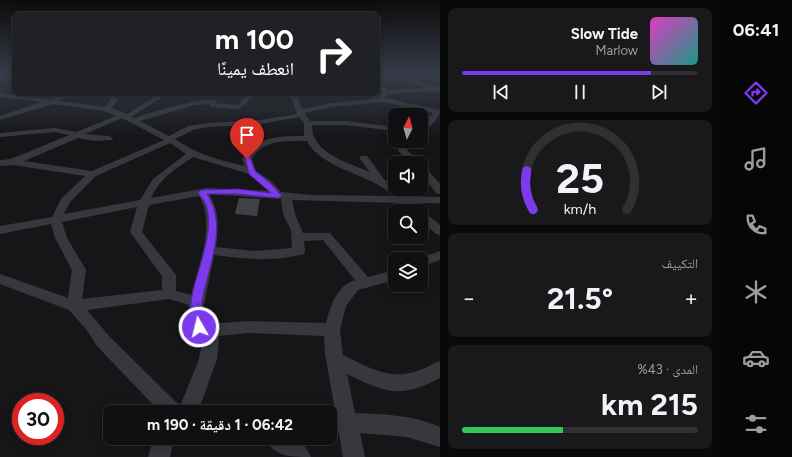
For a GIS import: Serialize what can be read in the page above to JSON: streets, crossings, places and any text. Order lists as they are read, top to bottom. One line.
{"north":"top","page":{"tabs":"06:41","turn":["100 m","انعطف يمينًا"],"song":["Slow Tide","Marlow"],"tile":["التكييف",["المدى · 43%","215 km"]],"heat":["−","21.5°","+"],"limit":"30","trip":"06:42 · 1 دقيقة · 190 m","gauge":["25","km/h"]}}
